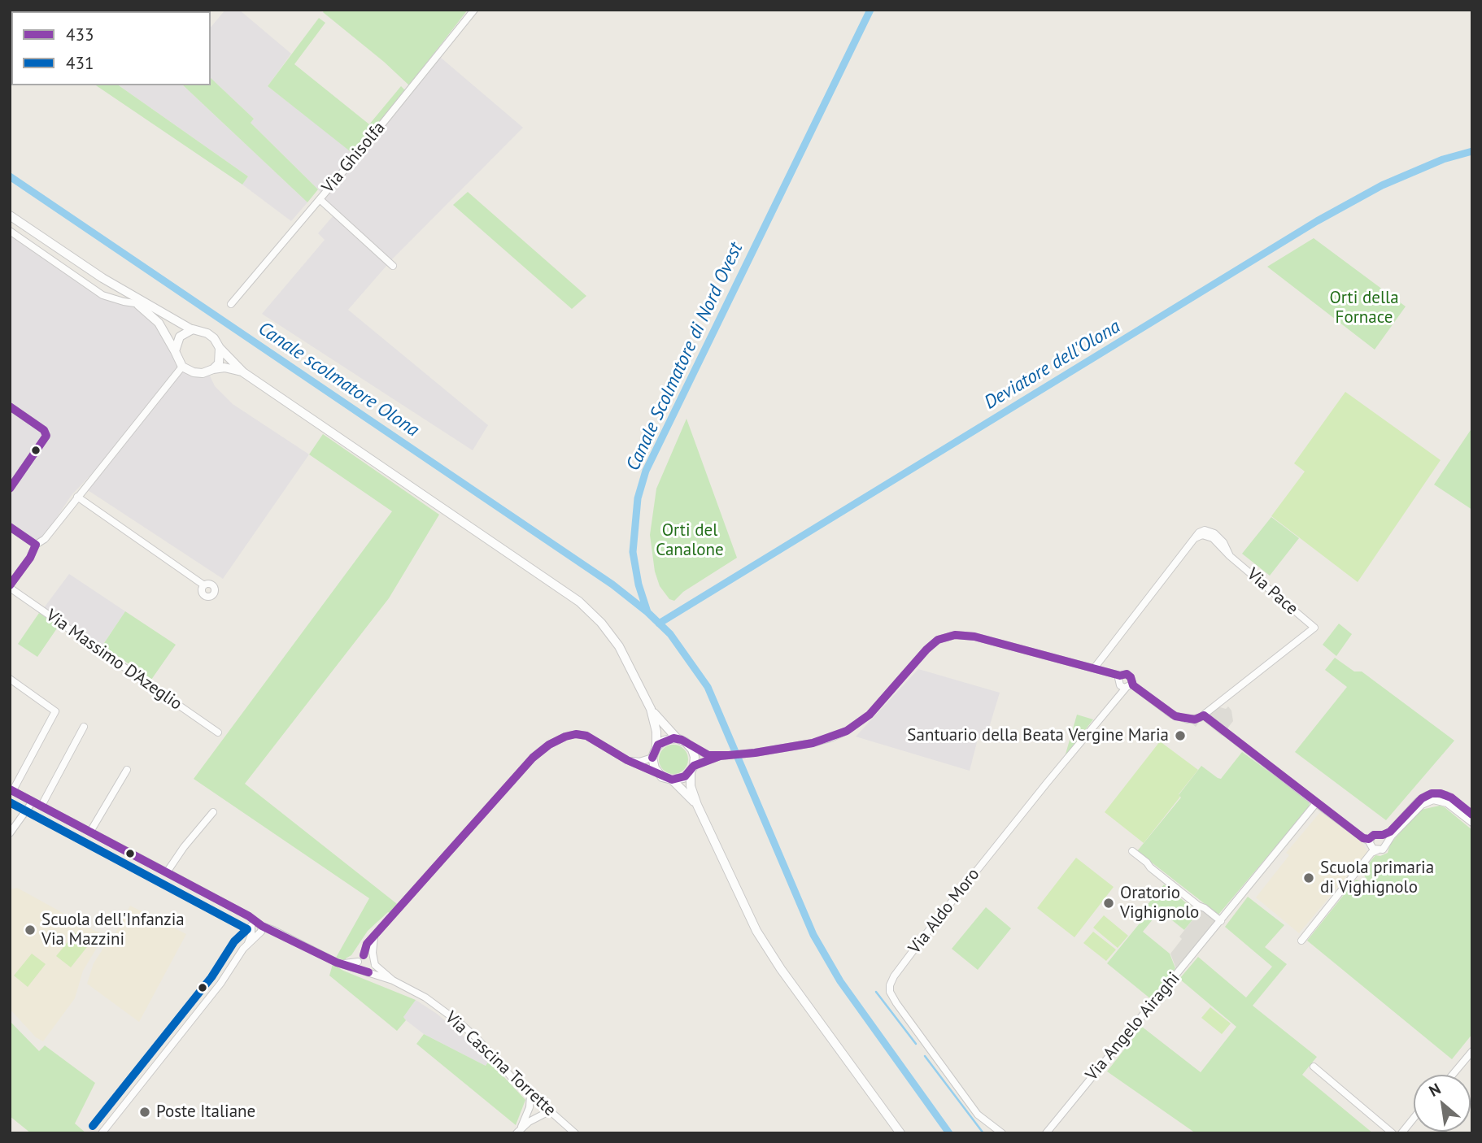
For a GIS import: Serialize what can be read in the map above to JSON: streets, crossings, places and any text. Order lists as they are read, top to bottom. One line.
{"streets":{"street":["Via Ghisolfa","Via Pace","Via Massimo D'Azeglio","Via Aldo Moro","Via Angelo Airaghi","Via Cascina Torrette"]},"water":["Canale Scolmatore di Nord Ovest","Deviatore dell'Olona","Canale scolmatore Olona"],"parks":["Orti della Fornace","Orti del Canalone"],"places":["Santuario della Beata Vergine Maria","Scuola primaria di Vighignolo","Oratorio Vighignolo","Scuola dell'Infanzia Via Mazzini","Poste Italiane"],"lines":["transit line 433","transit line 431"],"legend":["433","431"],"north":"top left"}
